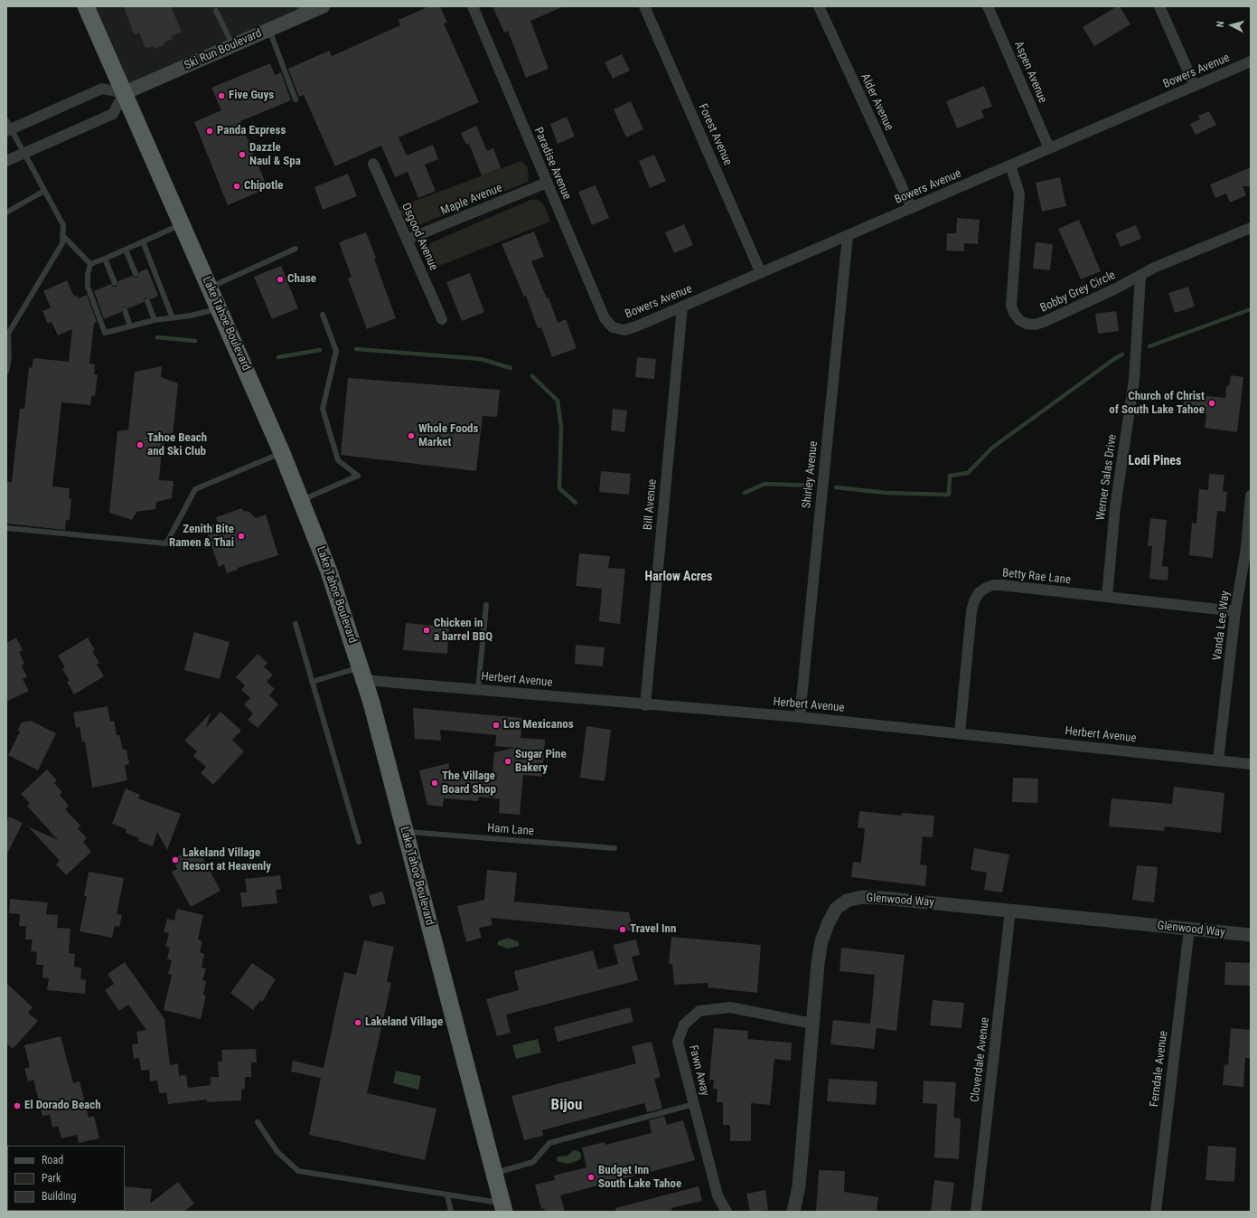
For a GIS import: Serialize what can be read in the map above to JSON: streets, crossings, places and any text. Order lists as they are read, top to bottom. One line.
{"streets":{"highway":["Lake Tahoe Boulevard"],"main road":["Ski Run Boulevard"],"street":["Bowers Avenue","Aspen Avenue","Alder Avenue","Forest Avenue","Paradise Avenue","Maple Avenue","Osgood Avenue","Bobby Grey Circle","Shirley Avenue","Werner Salas Drive","Bill Avenue","Betty Rae Lane","Vanda Lee Way","Herbert Avenue","Glenwood Way","Cloverdale Avenue","Ferndale Avenue","Fawn Away"],"lane":["Ham Lane"]},"crossings":[["Ski Run Boulevard","Lake Tahoe Boulevard"],["Bowers Avenue","Aspen Avenue"],["Bowers Avenue","Alder Avenue"],["Bowers Avenue","Forest Avenue"],["Bowers Avenue","Paradise Avenue"],["Bowers Avenue","Bobby Grey Circle"],["Bowers Avenue","Shirley Avenue"],["Bowers Avenue","Bill Avenue"],["Paradise Avenue","Maple Avenue"],["Maple Avenue","Osgood Avenue"],["Bobby Grey Circle","Werner Salas Drive"],["Lake Tahoe Boulevard","Herbert Avenue"],["Lake Tahoe Boulevard","Ham Lane"],["Shirley Avenue","Herbert Avenue"],["Werner Salas Drive","Betty Rae Lane"],["Bill Avenue","Herbert Avenue"],["Betty Rae Lane","Vanda Lee Way"],["Betty Rae Lane","Herbert Avenue"],["Vanda Lee Way","Herbert Avenue"],["Glenwood Way","Cloverdale Avenue"],["Glenwood Way","Ferndale Avenue"],["Glenwood Way","Fawn Away"]],"districts":["Lodi Pines","Harlow Acres","Bijou"],"places":["Five Guys","Panda Express","Dazzle Naul & Spa","Chipotle","Chase","Church of Christ of South Lake Tahoe","Whole Foods Market","Tahoe Beach and Ski Club","Zenith Bite Ramen & Thai","Chicken in a barrel BBQ","Los Mexicanos","Sugar Pine Bakery","The Village Board Shop","Lakeland Village Resort at Heavenly","Travel Inn","Lakeland Village","El Dorado Beach","Budget Inn South Lake Tahoe"],"legend":["Road","Park","Building"],"north":"left"}
